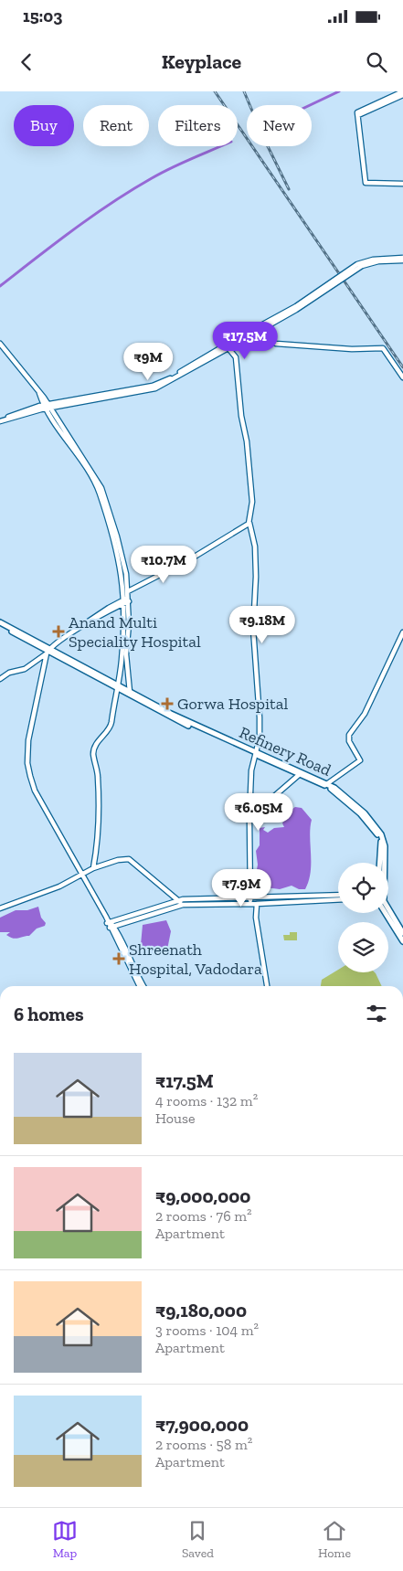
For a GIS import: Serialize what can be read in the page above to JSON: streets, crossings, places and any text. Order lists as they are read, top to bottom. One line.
{"streets":{"main road":["Refinery Road"]},"places":{"health":["Anand Multi Speciality Hospital","Gorwa Hospital","Shreenath Hospital, Vadodara"]},"page":{"status":"15:03","header":"Keyplace","chip":["Buy","Rent","Filters","New"],"price":["₹17.5M","₹9M","₹10.7M","₹9.18M","₹6.05M","₹7.9M"],"heading":"6 homes","list":[{"name":"₹17.5M","note":"4 rooms · 132 m² · House"},{"name":"₹9,000,000","note":"2 rooms · 76 m² · Apartment"},{"name":"₹9,180,000","note":"3 rooms · 104 m² · Apartment"},{"name":"₹7,900,000","note":"2 rooms · 58 m² · Apartment"}],"tabs":["Map","Saved","Home"]}}
